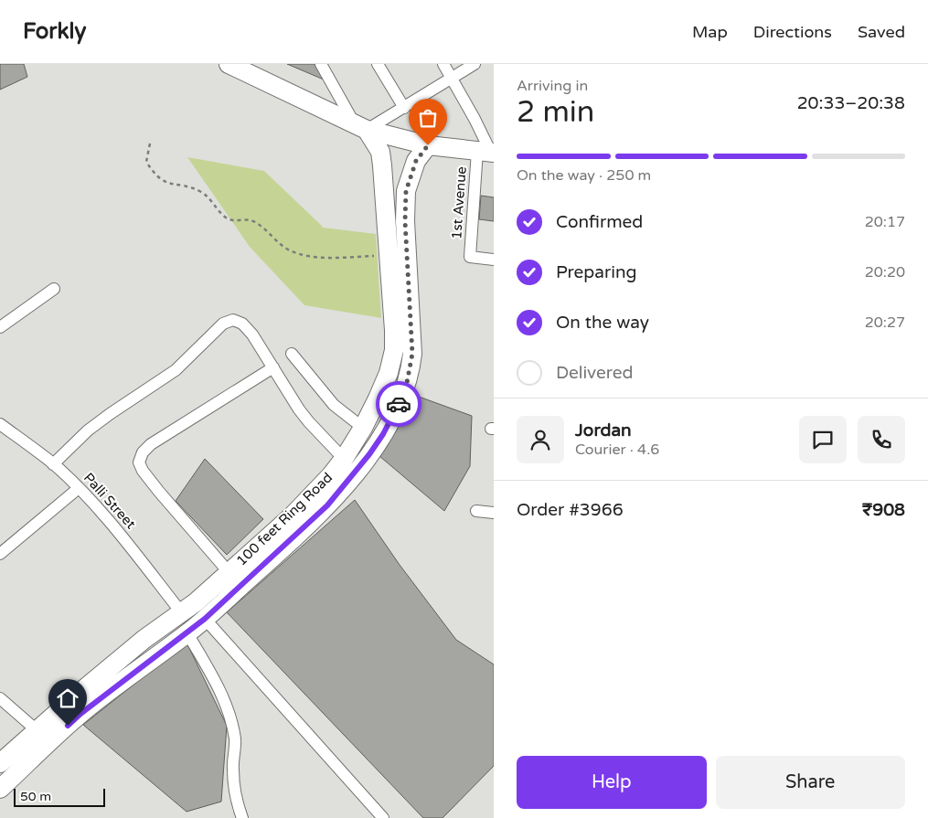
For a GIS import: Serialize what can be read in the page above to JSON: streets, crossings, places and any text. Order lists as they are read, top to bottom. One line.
{"streets":{"main road":["100 feet Ring Road"],"street":["1st Avenue","Palli Street"]},"crossings":[["Palli Street","100 feet Ring Road"]],"scale_bar":"50 m","page":{"header":"Forkly","nav":["Map","Directions","Saved"],"heading":["2 min","Arriving in","20:33–20:38"],"panel":["Jordan","Courier · 4.6","Order #3966","₹908"],"bar":"On the way · 250 m","list":[["Confirmed","20:17"],["Preparing","20:20"],["On the way","20:27"],"Delivered"],"buttons":["Help","Share"],"scale":"50 m"}}
